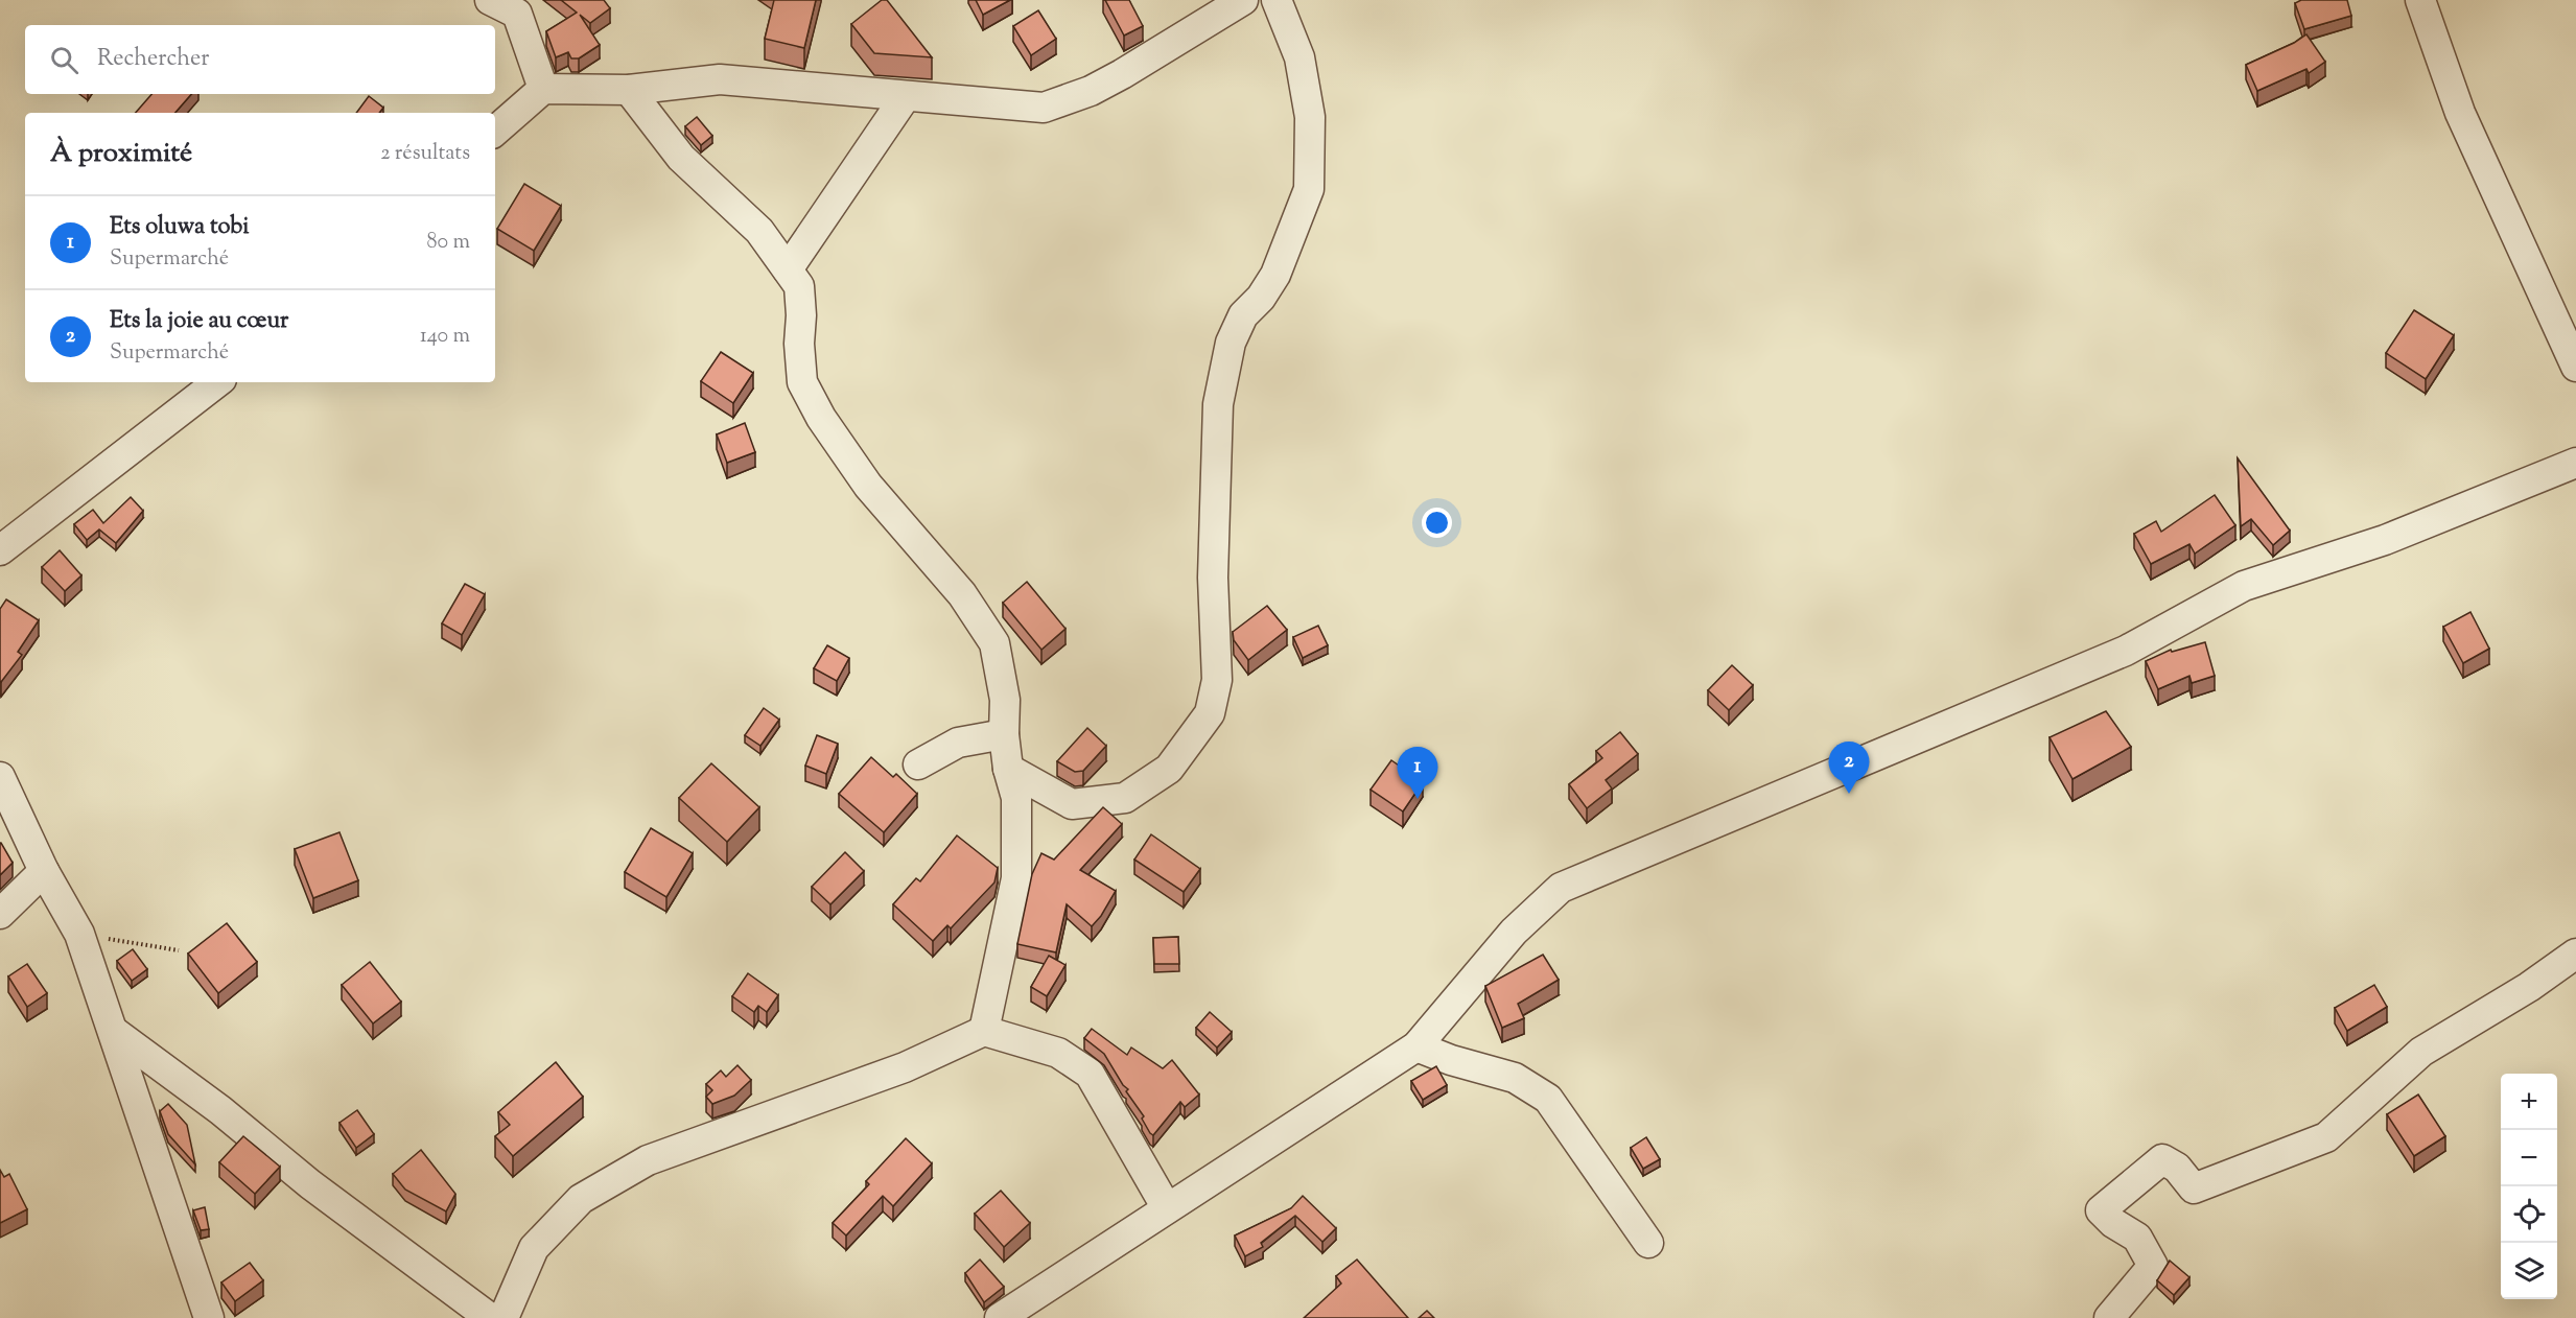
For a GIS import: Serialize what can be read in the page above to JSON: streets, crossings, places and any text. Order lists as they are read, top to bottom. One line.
{"page":{"search":"Rechercher","heading":["À proximité","2 résultats"],"list":[{"mark":"1","name":"Ets oluwa tobi","note":"Supermarché","value":"80 m"},{"mark":"2","name":"Ets la joie au cœur","note":"Supermarché","value":"140 m"}],"pins":["2","1"],"map_buttons":["+","−"]}}
